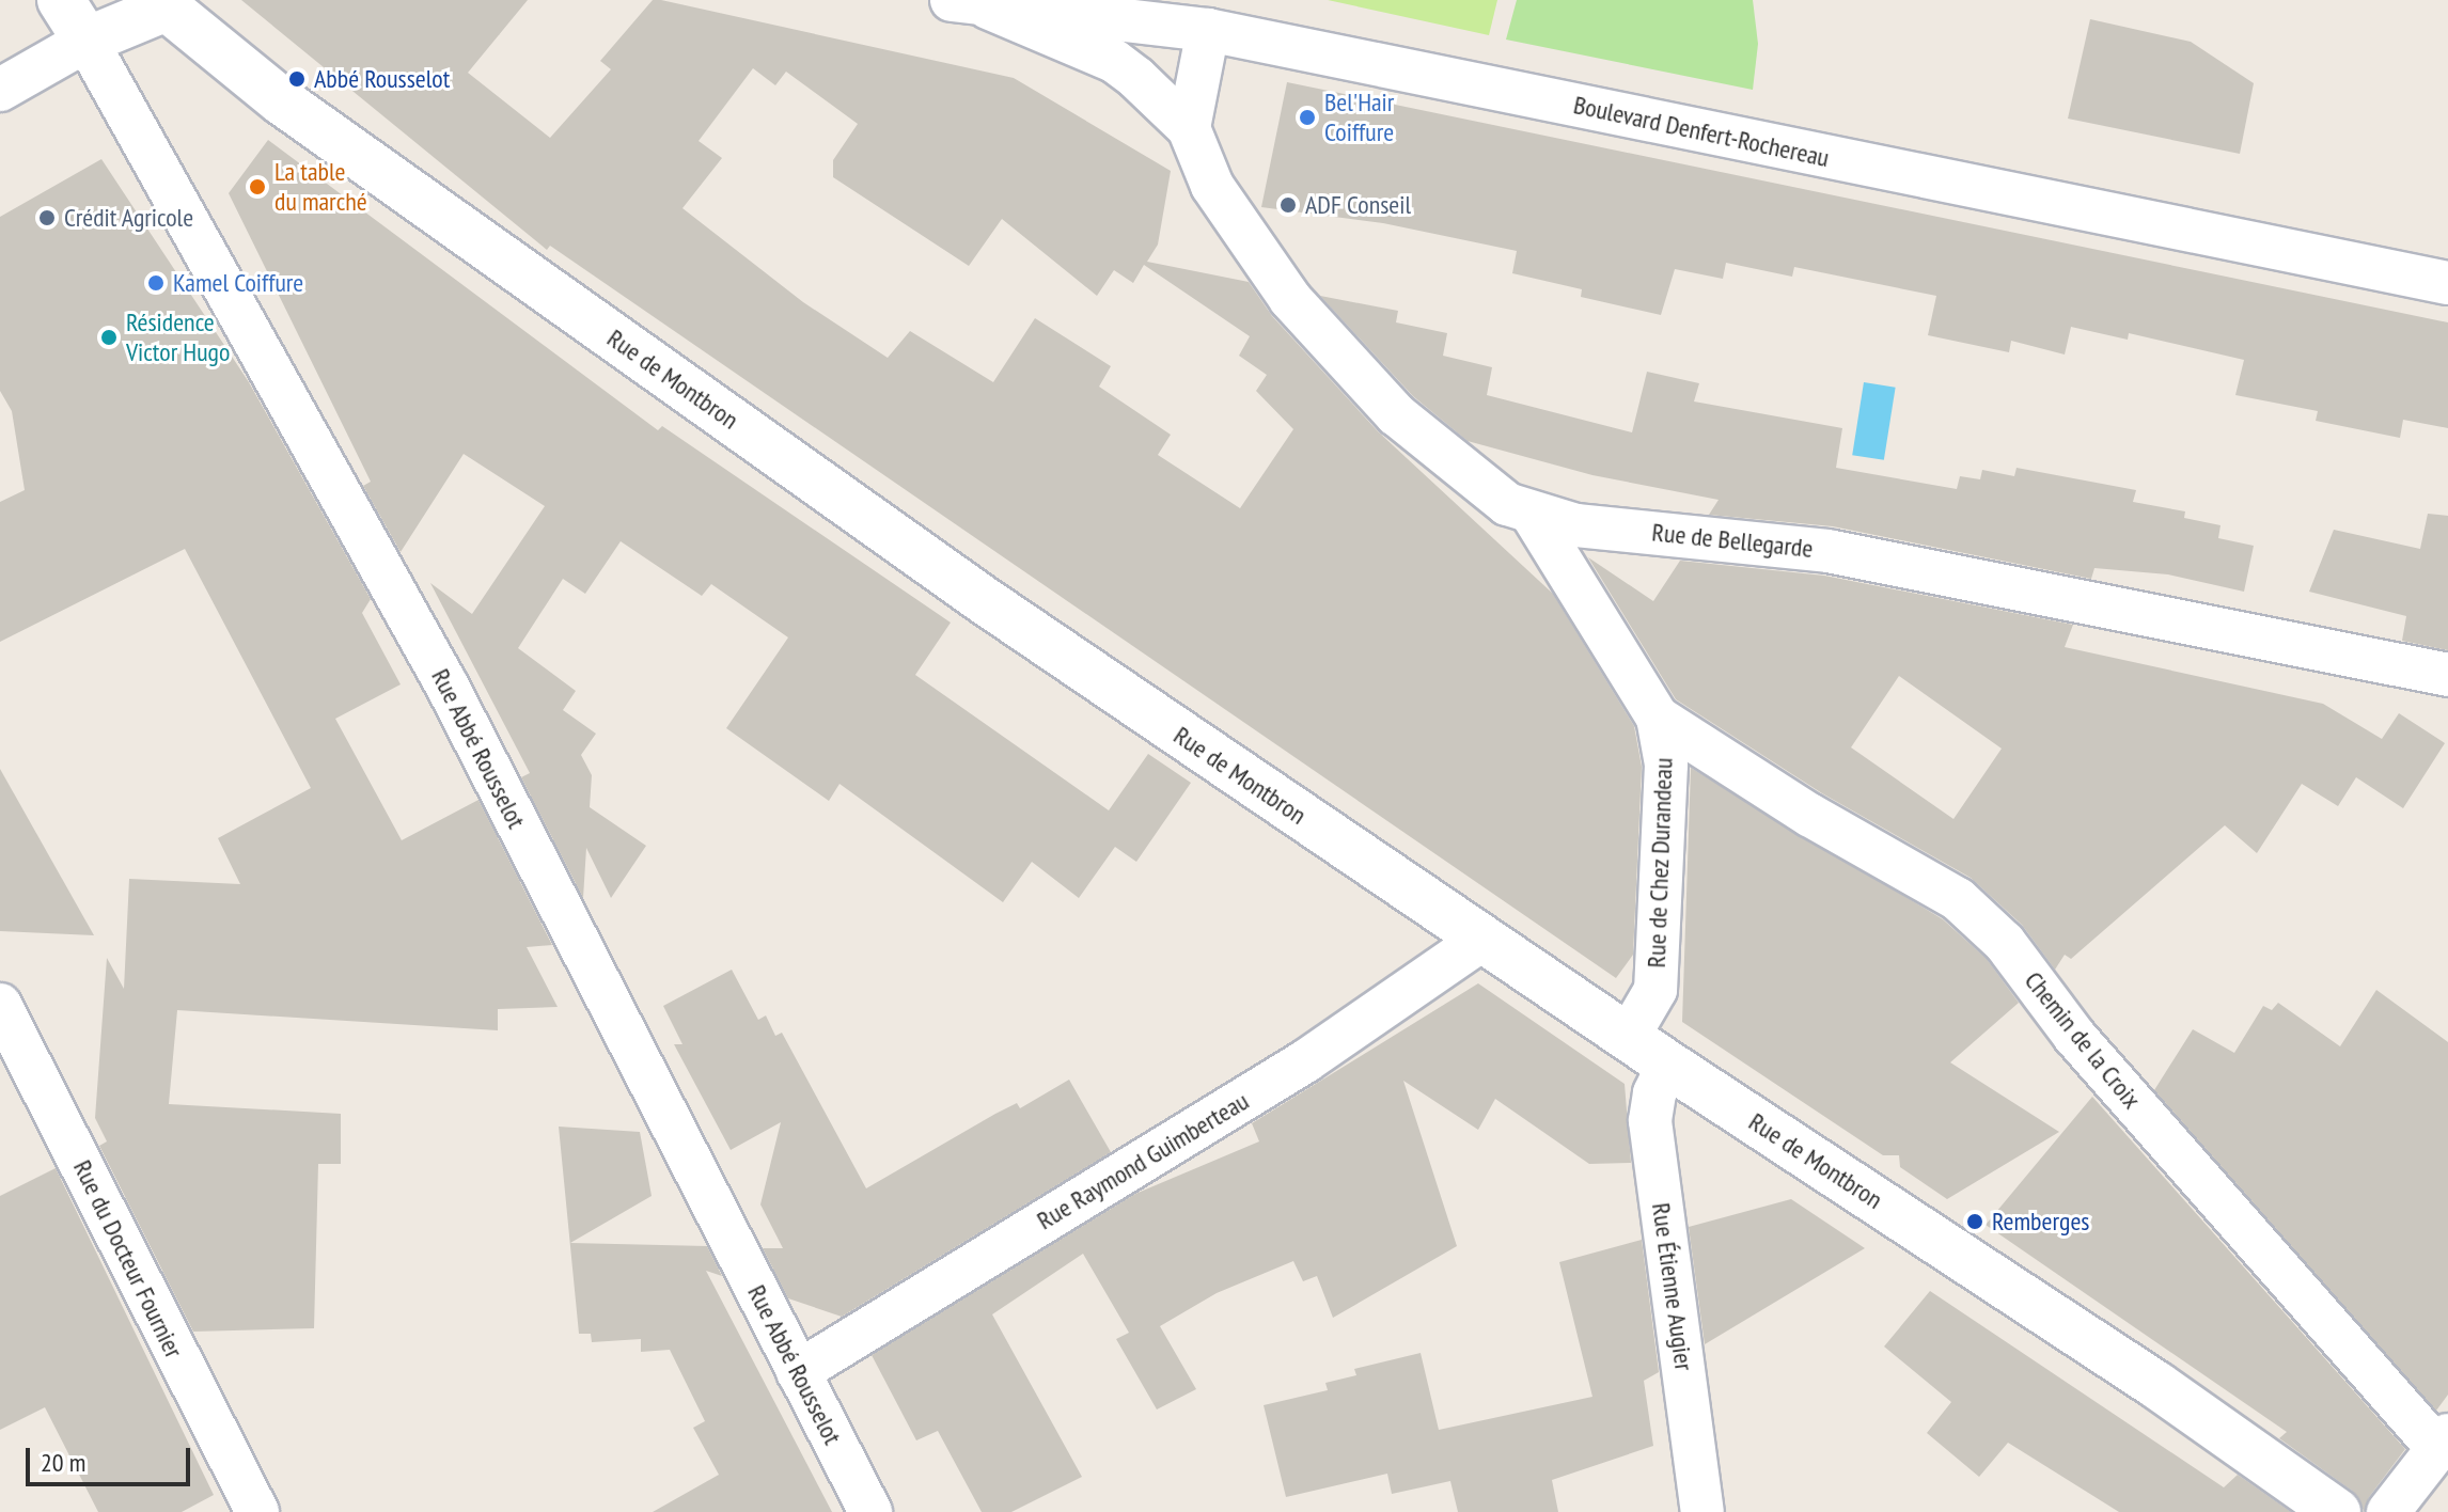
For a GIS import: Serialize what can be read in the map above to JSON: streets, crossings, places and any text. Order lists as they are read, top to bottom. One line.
{"streets":{"main road":["Rue de Montbron","Rue Abbé Rousselot"],"street":["Boulevard Denfert-Rochereau","Rue de Bellegarde","Rue de Chez Durandeau","Chemin de la Croix","Rue Raymond Guimberteau","Rue du Docteur Fournier","Rue Étienne Augier"]},"crossings":[["Boulevard Denfert-Rochereau","Rue de Bellegarde"],["Rue de Montbron","Rue Abbé Rousselot"],["Rue de Montbron","Rue de Chez Durandeau"],["Rue de Montbron","Rue Raymond Guimberteau"],["Rue de Montbron","Rue Étienne Augier"],["Rue de Bellegarde","Rue de Chez Durandeau"],["Rue Abbé Rousselot","Rue Raymond Guimberteau"],["Rue de Chez Durandeau","Chemin de la Croix"]],"places":["Abbé Rousselot","Bel'Hair Coiffure","La table du marché","ADF Conseil","Crédit Agricole","Kamel Coiffure","Résidence Victor Hugo","Remberges"],"scale_bar":"20 m"}
